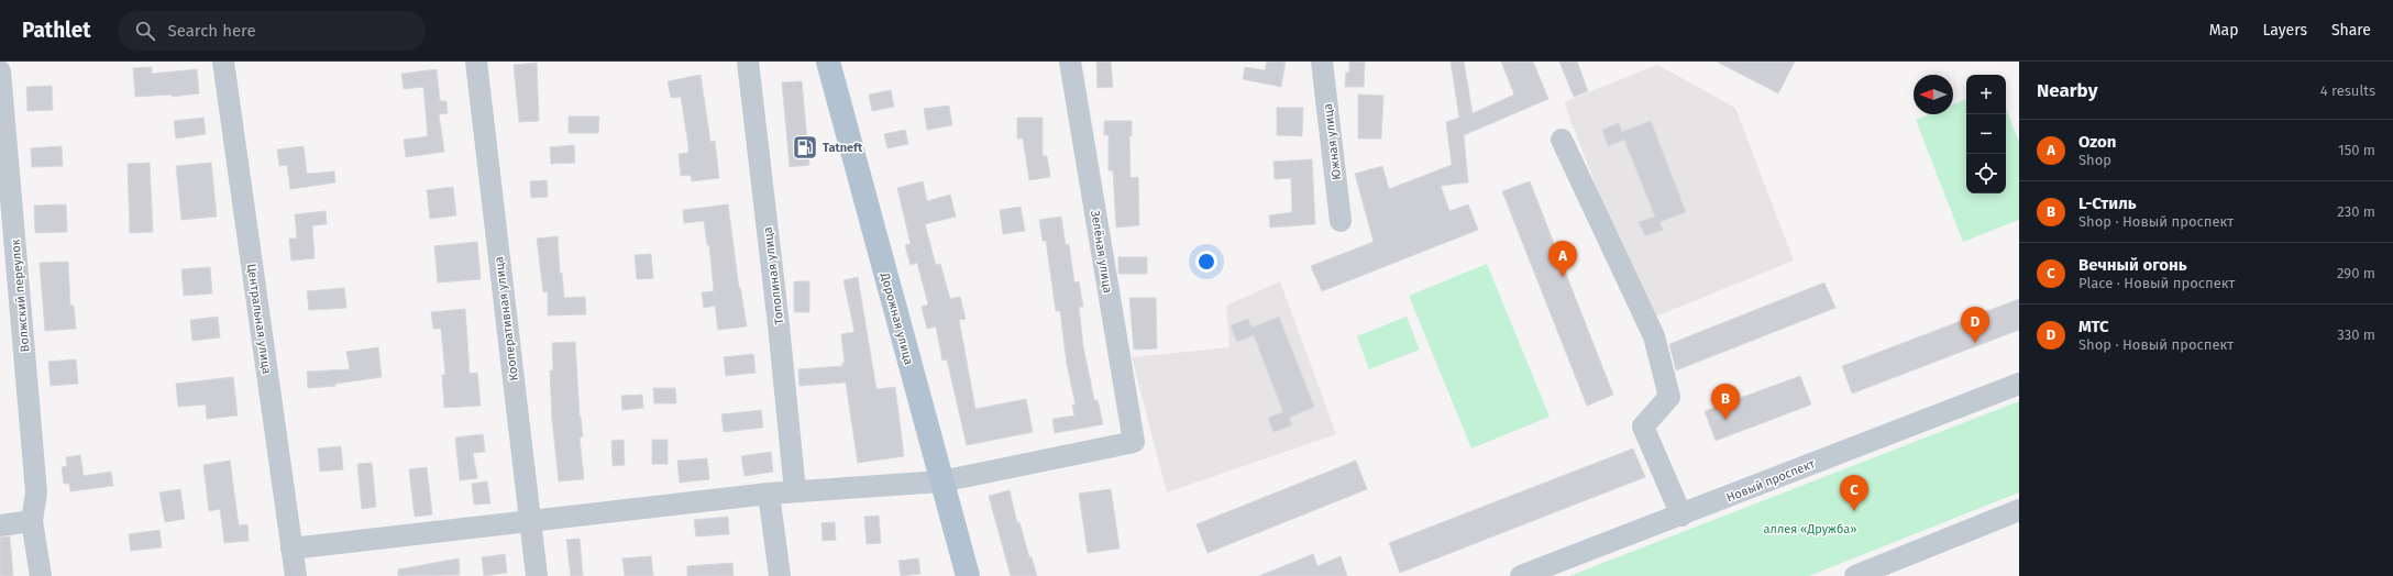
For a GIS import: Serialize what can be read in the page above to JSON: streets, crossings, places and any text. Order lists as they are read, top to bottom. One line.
{"streets":{"main road":["Дорожная улица"],"street":["Южная улица","Зелёная улица","Тополиная улица","Волжский переулок","Центральная улица","Кооперативная улица","Новый проспект"]},"crossings":[["Зелёная улица","Дорожная улица"]],"parks":["аллея «Дружба»"],"places":{"fuel station":["Tatneft"]},"north":"left","page":{"header":"Pathlet","search":"Search here","nav":["Map","Layers","Share"],"heading":["Nearby","4 results"],"map_buttons":["+","−"],"list":[{"mark":"A","name":"Ozon","note":"Shop","value":"150 m"},{"mark":"B","name":"L-Стиль","note":"Shop · Новый проспект","value":"230 m"},{"mark":"C","name":"Вечный огонь","note":"Place · Новый проспект","value":"290 m"},{"mark":"D","name":"МТС","note":"Shop · Новый проспект","value":"330 m"}],"pins":["A","D","B","C"]}}
